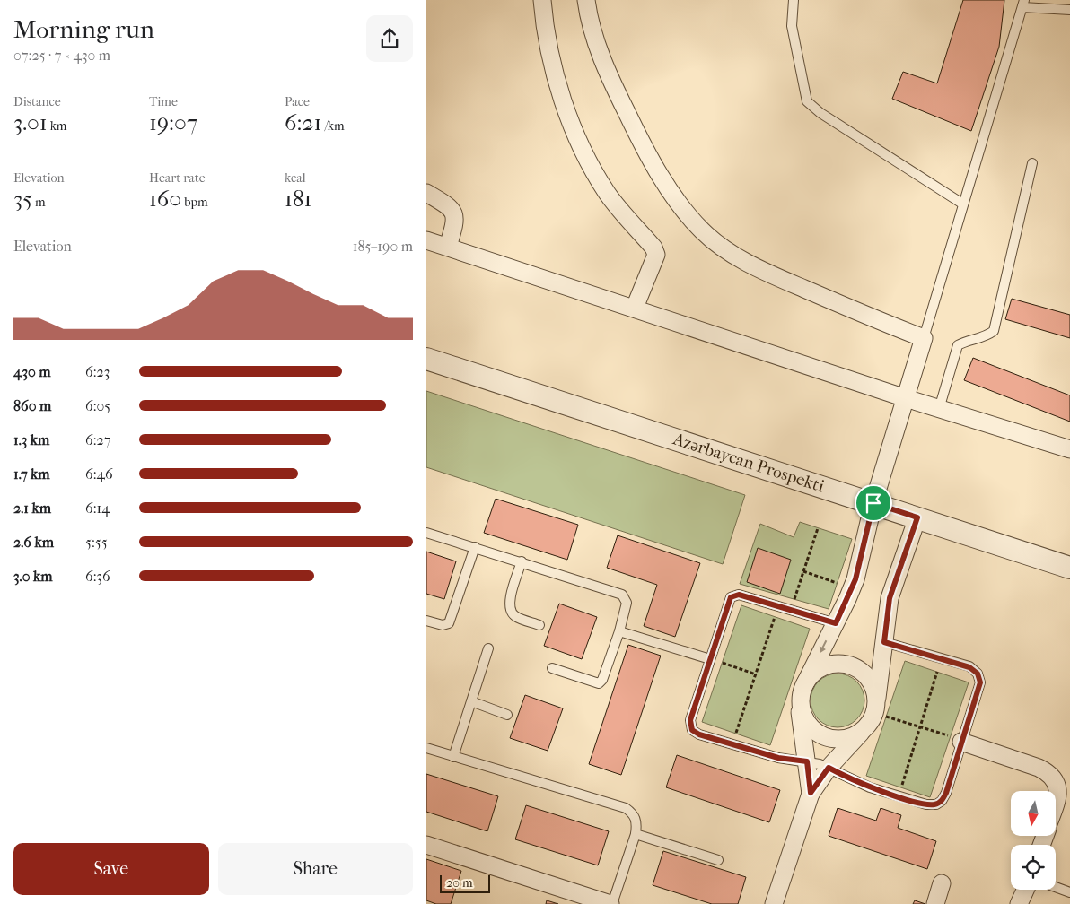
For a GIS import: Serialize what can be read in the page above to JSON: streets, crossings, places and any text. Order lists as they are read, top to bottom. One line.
{"streets":{"street":["Azərbaycan Prospekti"]},"scale_bar":"20 m","north":"bottom","page":{"heading":["Morning run","07:25 · 7 × 430 m"],"stats":[["Distance","3.01 km"],["Time","19:07"],["Pace","6:21 /km"],["Elevation","35 m"],["Heart rate","160 bpm"],["kcal","181"]],"chart":["Elevation","185–190 m"],"list":[{"name":"430 m","note":"6:23"},{"name":"860 m","note":"6:05"},{"name":"1.3 km","note":"6:27"},{"name":"1.7 km","note":"6:46"},{"name":"2.1 km","note":"6:14"},{"name":"2.6 km","note":"5:55"},{"name":"3.0 km","note":"6:36"}],"buttons":["Save","Share"],"scale":"20 m"}}
